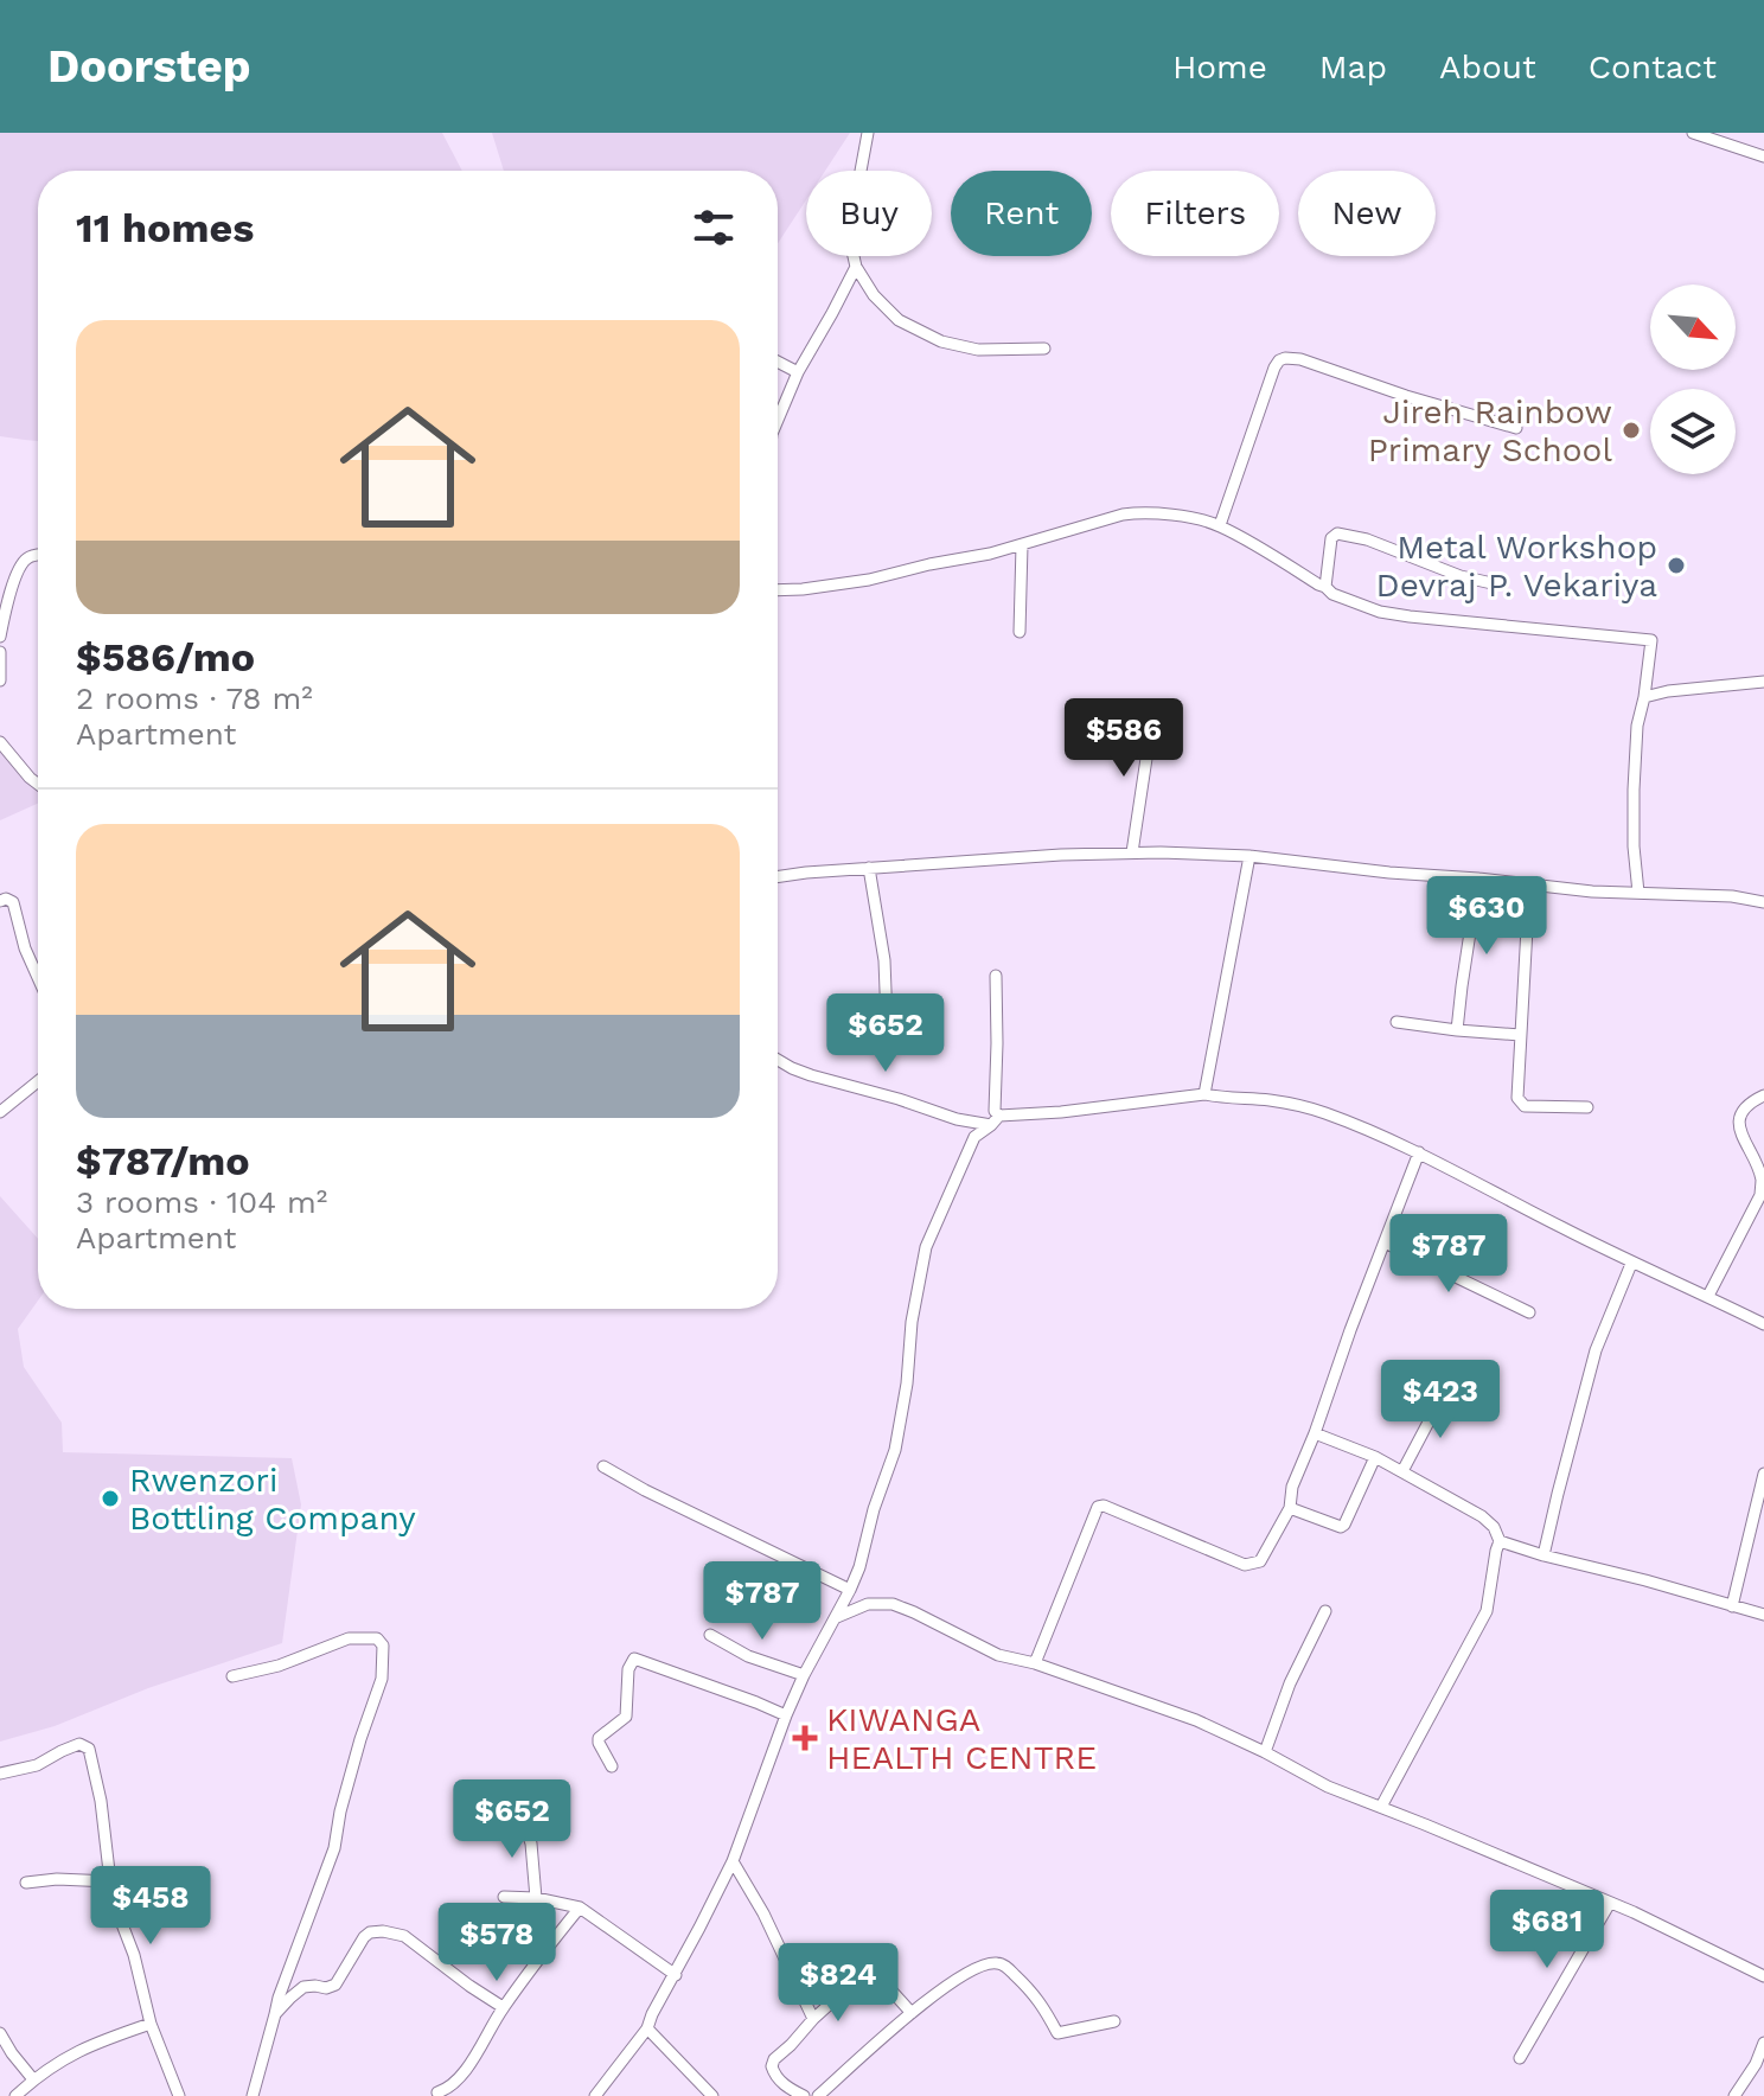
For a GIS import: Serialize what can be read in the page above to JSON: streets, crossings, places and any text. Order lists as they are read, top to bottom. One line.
{"places":{"other":["Jireh Rainbow Primary School","Metal Workshop Devraj P. Vekariya","Rwenzori Bottling Company"],"health":["KIWANGA HEALTH CENTRE"]},"north":"bottom right","page":{"header":"Doorstep","nav":["Home","Map","About","Contact"],"chip":["Buy","Rent","Filters","New"],"heading":"11 homes","list":[{"name":"$586/mo","note":"2 rooms · 78 m² · Apartment"},{"name":"$787/mo","note":"3 rooms · 104 m² · Apartment"}],"price":["$586","$630","$652","$787","$423","$787","$652","$458","$681","$578","$824"]}}
